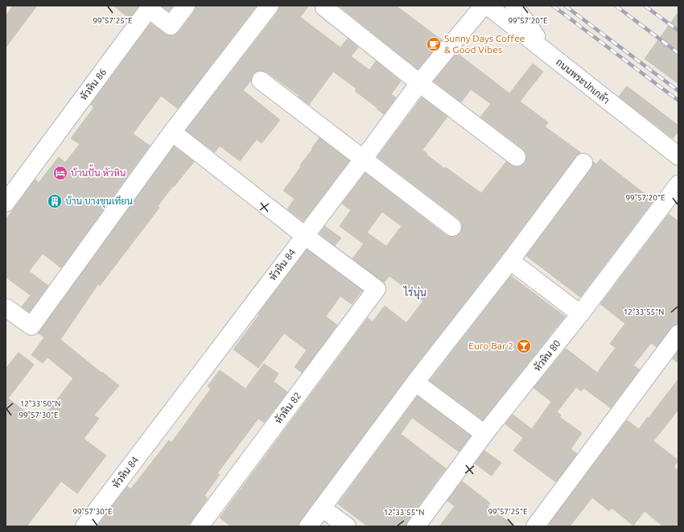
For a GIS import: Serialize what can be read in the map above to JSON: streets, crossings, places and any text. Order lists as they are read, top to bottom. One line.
{"streets":{"street":["ถนนพระปกเกล้า","หัวหิน 86","หัวหิน 84","หัวหิน 80","หัวหิน 82"]},"crossings":[["หัวหิน 84","หัวหิน 82"]],"districts":["ไร่นุ่น"],"places":{"cafe":["Sunny Days Coffee & Good Vibes"],"hotel":["บ้านปั้น หัวหิน"],"building":["บ้าน บางขุนเทียน"],"bar":["Euro Bar 2"]},"coordinates":["99°57'25\"E","99°57'20\"E","12°33'55\"N","12°33'50\"N","99°57'30\"E"]}
